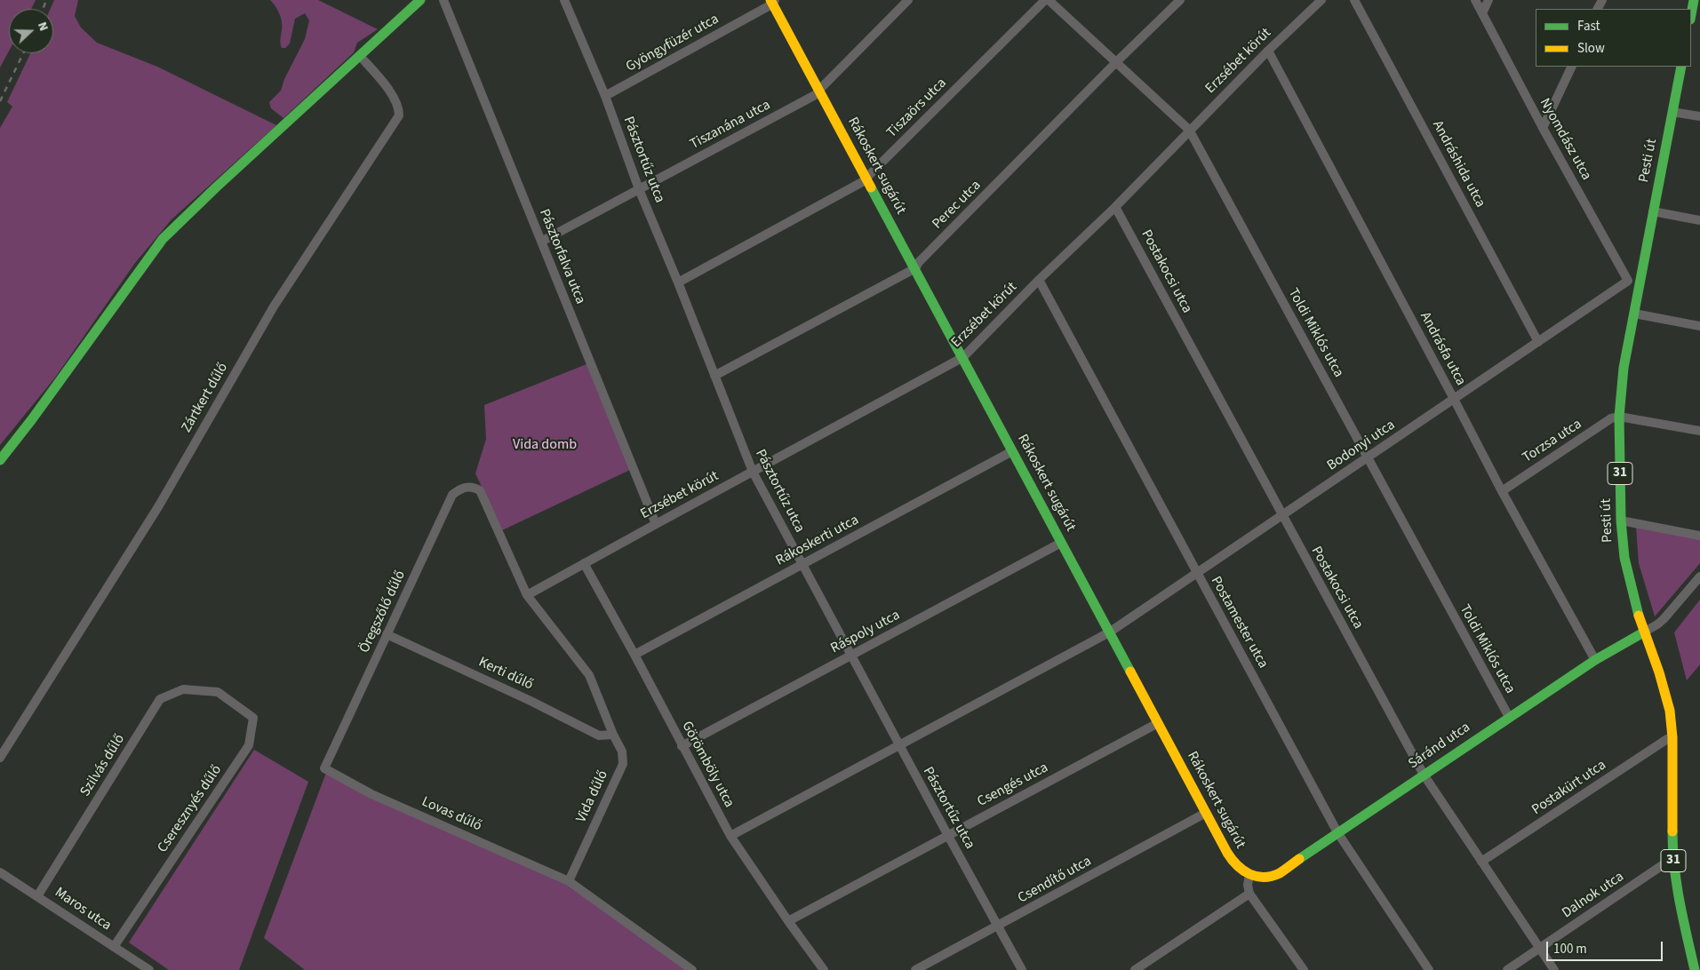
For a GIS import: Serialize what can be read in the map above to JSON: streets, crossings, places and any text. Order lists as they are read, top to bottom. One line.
{"streets":{"main road":["Pesti út","Rákoskert sugárút","31","Sáránd utca"],"street":["Gyöngyfüzér utca","Erzsébet körút","Tiszaörs utca","Tiszanána utca","Nyomdász utca","Pásztortűz utca","Andráshida utca","Perec utca","Pásztorfalva utca","Postakocsi utca","Toldi Miklós utca","Andrásfa utca","Zártkert dűlő","Torzsa utca","Bodonyi utca","Rákoskerti utca","Öregszőlő dűlő","Postamester utca","Ráspoly utca","Kerti dűlő","Görömböly utca","Szilvás dűlő","Csengés utca","Postakürt utca","Vida dűlő","Cseresznyés dűlő","Lovas dűlő","Csendítő utca","Dalnok utca","Maros utca"]},"crossings":[["Gyöngyfüzér utca","Pásztortűz utca"],["Gyöngyfüzér utca","Rákoskert sugárút"],["Erzsébet körút","Pásztortűz utca"],["Erzsébet körút","Rákoskert sugárút"],["Erzsébet körút","Pásztorfalva utca"],["Erzsébet körút","Postakocsi utca"],["Erzsébet körút","Toldi Miklós utca"],["Erzsébet körút","Andrásfa utca"],["Erzsébet körút","Postamester utca"],["Erzsébet körút","Görömböly utca"],["Erzsébet körút","Vida dűlő"],["Tiszaörs utca","Pásztortűz utca"],["Tiszaörs utca","Rákoskert sugárút"],["Tiszanána utca","Pásztortűz utca"],["Tiszanána utca","Rákoskert sugárút"],["Tiszanána utca","Pásztorfalva utca"],["Nyomdász utca","Bodonyi utca"],["Pásztortűz utca","Perec utca"],["Pásztortűz utca","Bodonyi utca"],["Pásztortűz utca","Rákoskerti utca"],["Pásztortűz utca","Ráspoly utca"],["Pásztortűz utca","Csengés utca"],["Pásztortűz utca","Csendítő utca"],["Pesti út","Torzsa utca"],["Pesti út","Sáránd utca"],["Pesti út","Postakürt utca"],["Pesti út","Dalnok utca"],["Andráshida utca","Bodonyi utca"],["Rákoskert sugárút","Perec utca"],["Rákoskert sugárút","Bodonyi utca"],["Rákoskert sugárút","Rákoskerti utca"],["Rákoskert sugárút","Ráspoly utca"],["Rákoskert sugárút","Sáránd utca"],["Rákoskert sugárút","Csengés utca"],["Rákoskert sugárút","Csendítő utca"],["Perec utca","Toldi Miklós utca"],["Postakocsi utca","Bodonyi utca"],["Postakocsi utca","Sáránd utca"],["Postakocsi utca","Postakürt utca"],["Postakocsi utca","Dalnok utca"],["Toldi Miklós utca","Bodonyi utca"],["Toldi Miklós utca","Sáránd utca"],["Andrásfa utca","Torzsa utca"],["Andrásfa utca","Bodonyi utca"],["Andrásfa utca","Sáránd utca"],["Bodonyi utca","Postamester utca"],["Bodonyi utca","Görömböly utca"],["Rákoskerti utca","Görömböly utca"],["Öregszőlő dűlő","Kerti dűlő"],["Öregszőlő dűlő","Vida dűlő"],["Öregszőlő dűlő","Lovas dűlő"],["Postamester utca","Sáránd utca"],["Ráspoly utca","Görömböly utca"],["Kerti dűlő","Vida dűlő"],["Görömböly utca","Csengés utca"],["Szilvás dűlő","Cseresznyés dűlő"],["Szilvás dűlő","Maros utca"],["Vida dűlő","Lovas dűlő"],["Cseresznyés dűlő","Maros utca"]],"parks":["Vida domb"],"legend":["Fast","Slow"],"scale_bar":"100 m","north":"right"}
